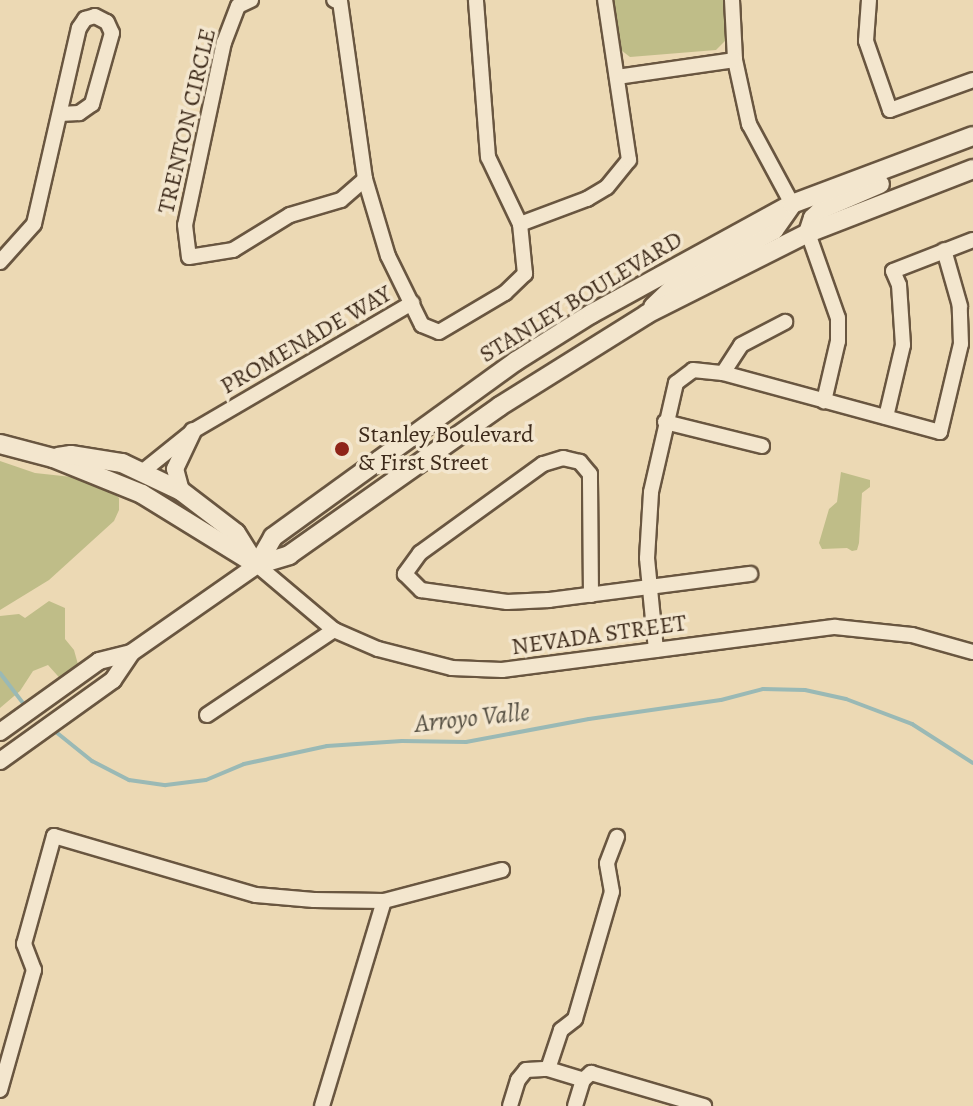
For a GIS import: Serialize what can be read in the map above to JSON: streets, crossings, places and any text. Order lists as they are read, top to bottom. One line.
{"streets":{"main road":["STANLEY BOULEVARD"],"street":["TRENTON CIRCLE","PROMENADE WAY","NEVADA STREET"]},"crossings":[["STANLEY BOULEVARD","NEVADA STREET"]],"water":["Arroyo Valle"],"places":["Stanley Boulevard & First Street"]}
